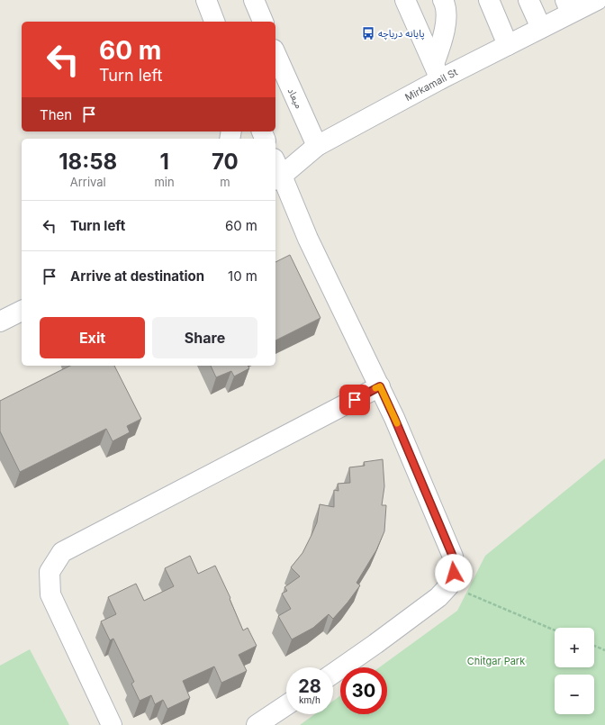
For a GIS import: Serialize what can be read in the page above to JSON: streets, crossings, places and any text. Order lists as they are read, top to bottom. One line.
{"streets":{"street":["Mirkamail St","میعاد"]},"crossings":[["Mirkamail St","میعاد"]],"parks":["Chitgar Park"],"places":{"bus stop":["پایانه دریاچه"]},"page":{"turn":["60 m","Turn left"],"then":"Then","eta":["18:58","Arrival","1","min","70","m"],"list":[{"name":"Turn left","value":"60 m"},{"name":"Arrive at destination","value":"10 m"}],"buttons":["Exit","Share"],"map_buttons":["+","−"],"speed":"28 km/h","limit":"30"}}
